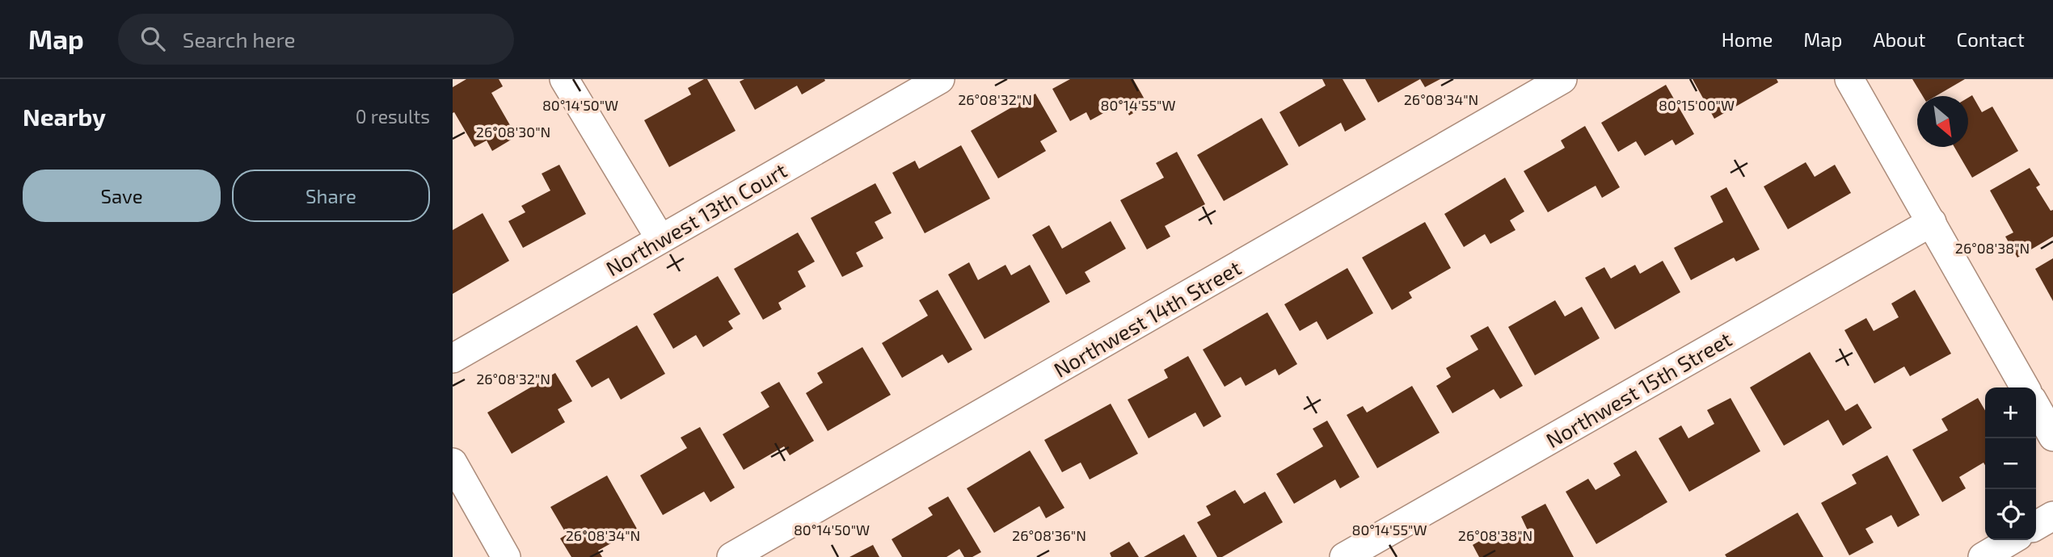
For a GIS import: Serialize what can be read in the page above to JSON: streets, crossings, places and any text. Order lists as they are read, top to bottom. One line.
{"streets":{"street":["Northwest 13th Court","Northwest 14th Street","Northwest 15th Street"]},"north":"bottom right","page":{"header":"Map","search":"Search here","nav":["Home","Map","About","Contact"],"heading":["Nearby","0 results"],"buttons":["Save","Share"],"map_buttons":["+","−"]},"coordinates":["26°08'32\"N","26°08'34\"N","80°14'50\"W","80°14'55\"W","80°15'00\"W","26°08'30\"N","26°08'38\"N","26°08'36\"N"]}
